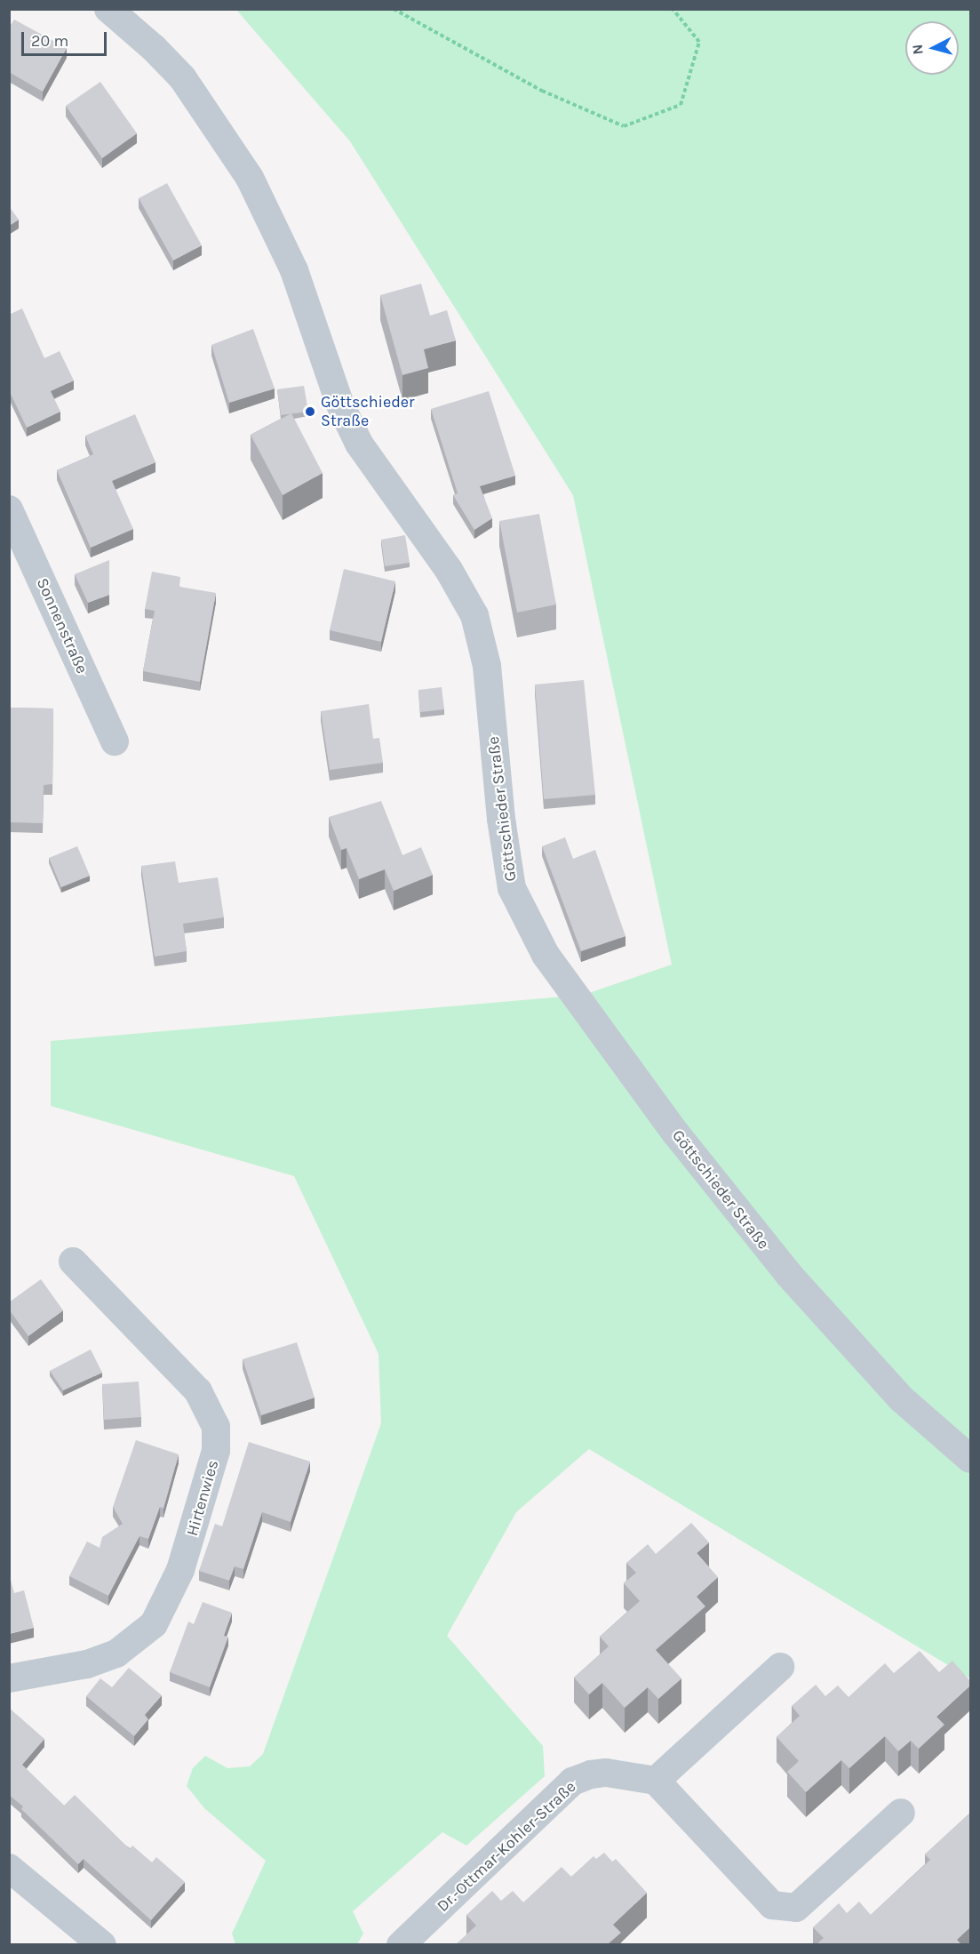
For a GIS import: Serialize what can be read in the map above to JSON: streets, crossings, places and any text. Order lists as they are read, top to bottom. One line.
{"streets":{"street":["Sonnenstraße","Göttschieder Straße","Hirtenwies","Dr.-Ottmar-Kohler-Straße"]},"places":["Göttschieder Straße"],"scale_bar":"20 m","north":"left"}
